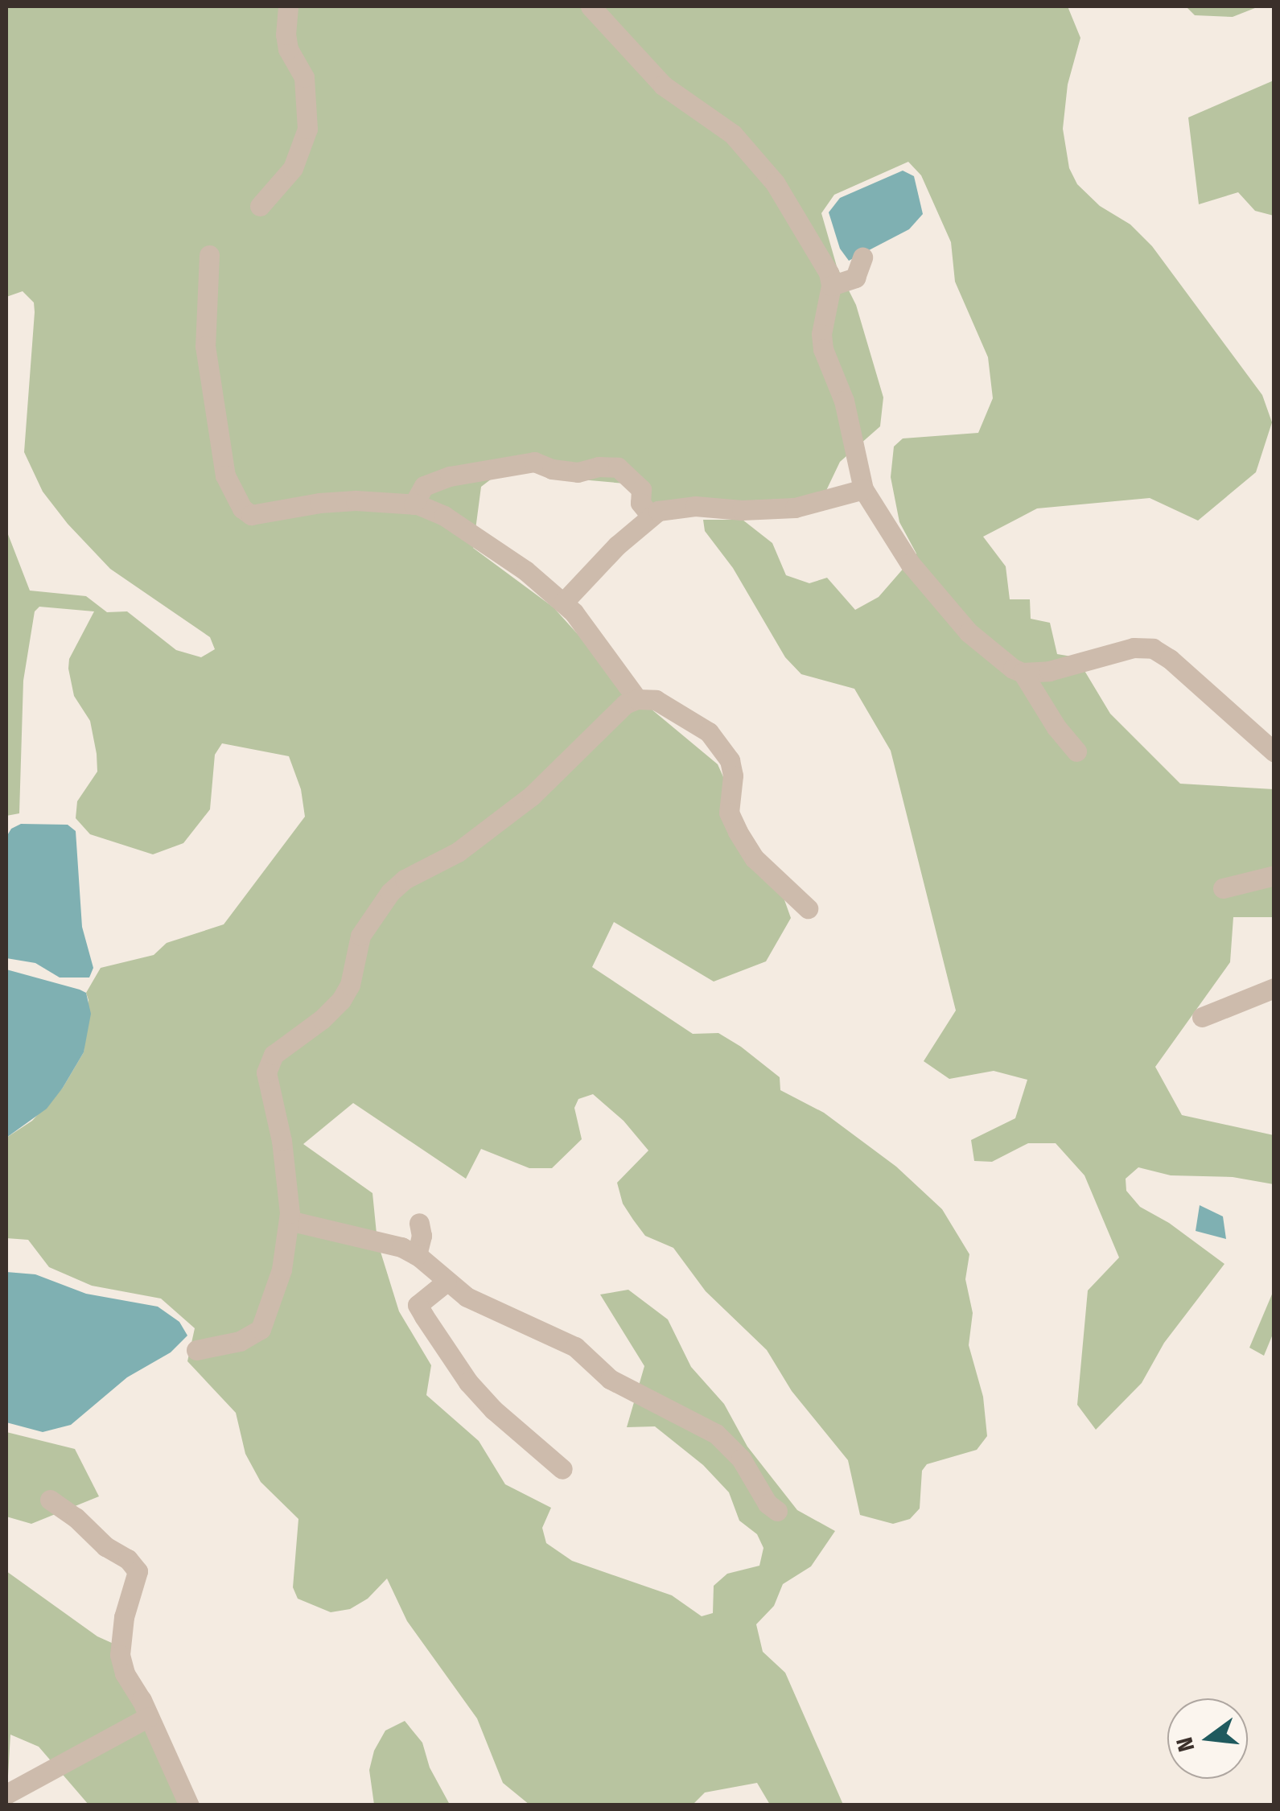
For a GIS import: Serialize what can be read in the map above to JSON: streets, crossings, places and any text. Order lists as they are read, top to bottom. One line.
{"north":"left"}
